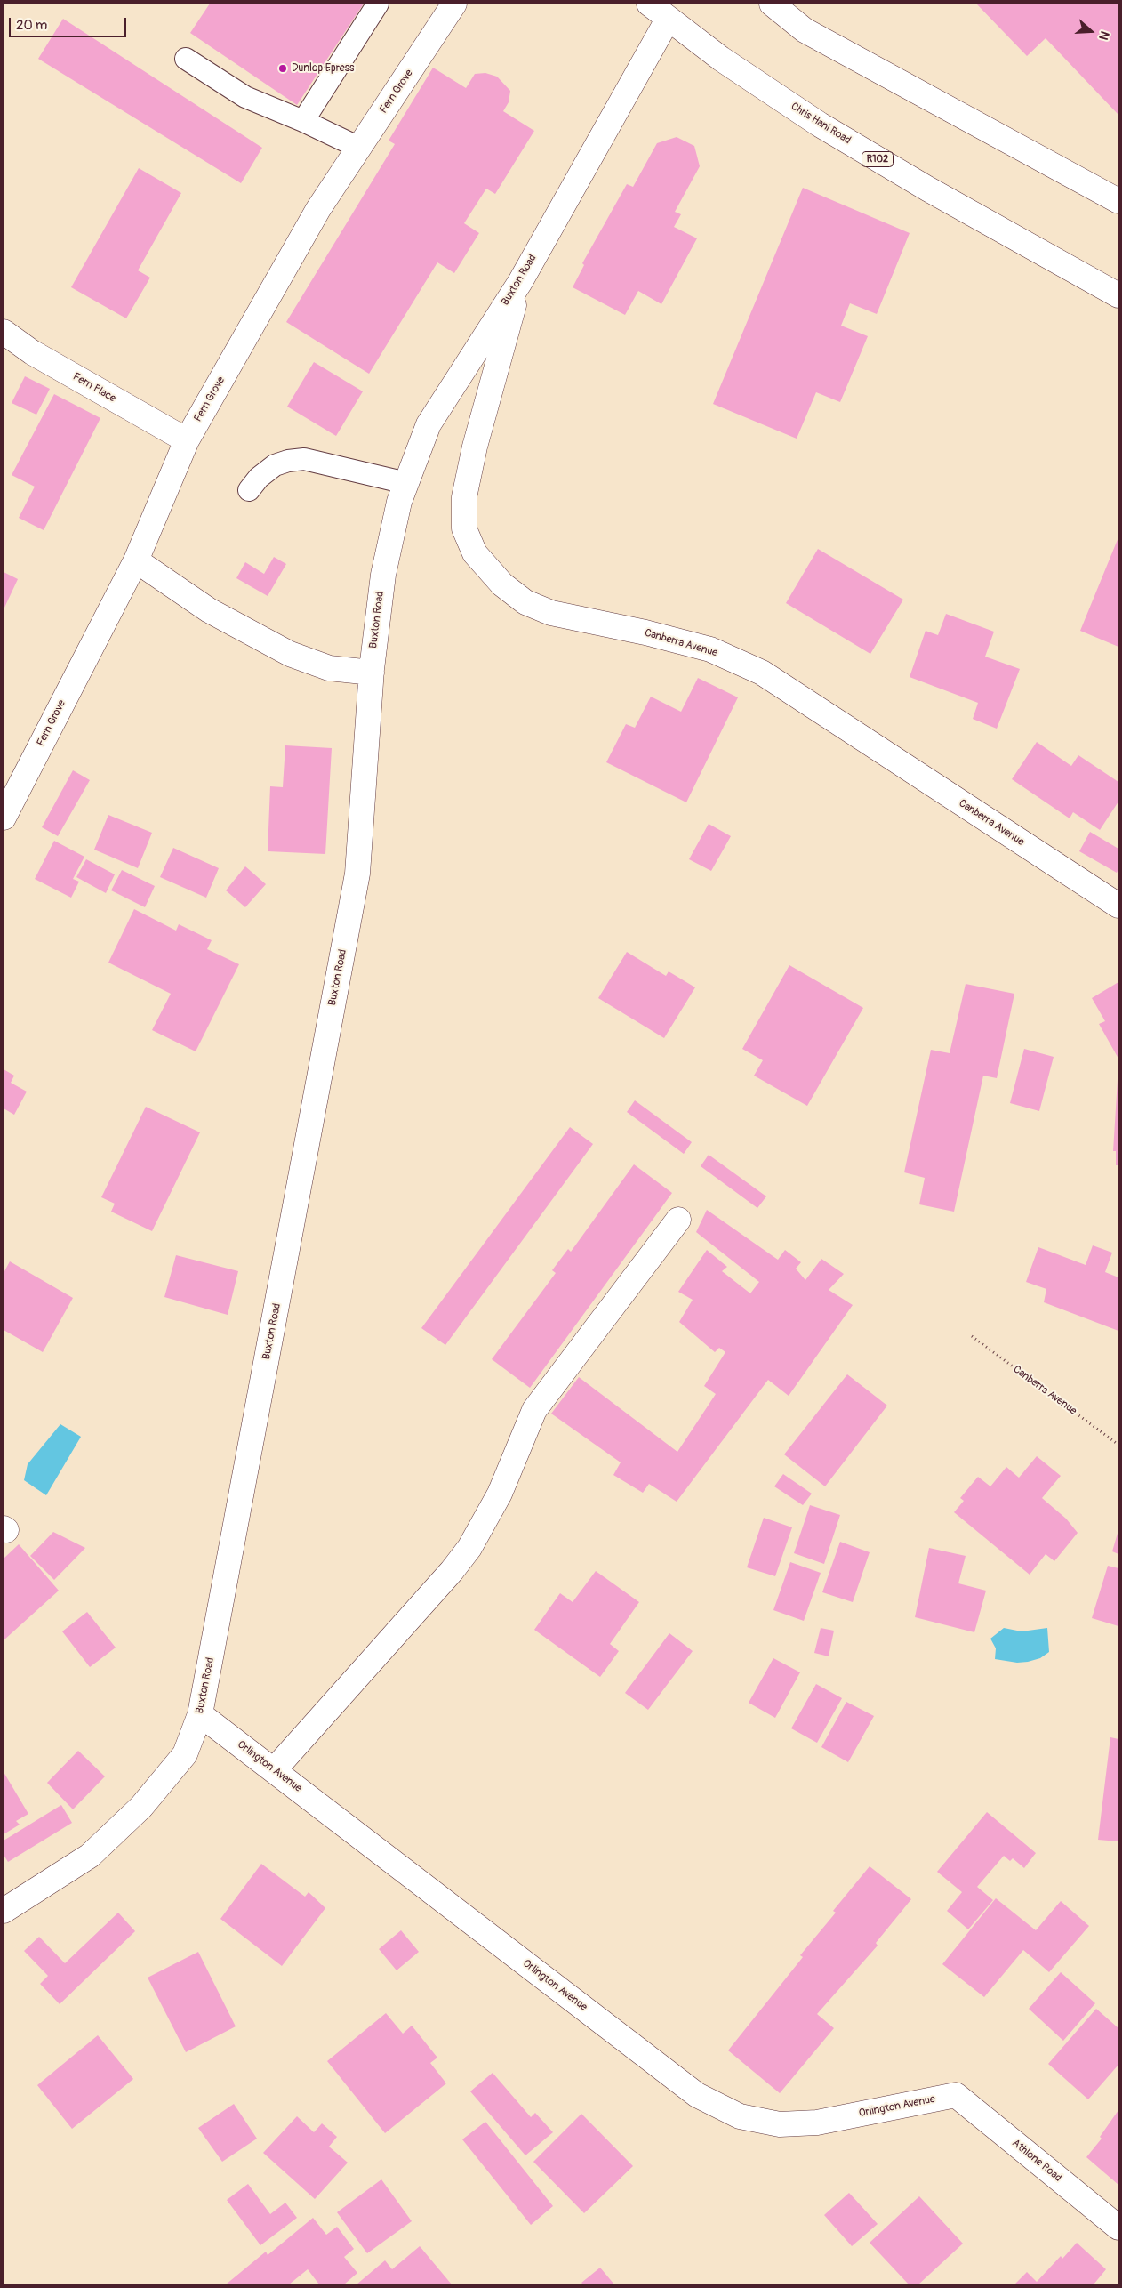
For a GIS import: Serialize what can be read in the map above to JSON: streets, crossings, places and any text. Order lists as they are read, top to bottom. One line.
{"streets":{"street":["Fern Grove","Chris Hani Road","R102","Buxton Road","Fern Place","Canberra Avenue","Orlington Avenue","Athlone Road"]},"crossings":[["Fern Grove","Fern Place"],["Chris Hani Road","Buxton Road"],["Buxton Road","Canberra Avenue"],["Buxton Road","Orlington Avenue"],["Orlington Avenue","Athlone Road"]],"places":["Dunlop Epress"],"scale_bar":"20 m","north":"right"}
